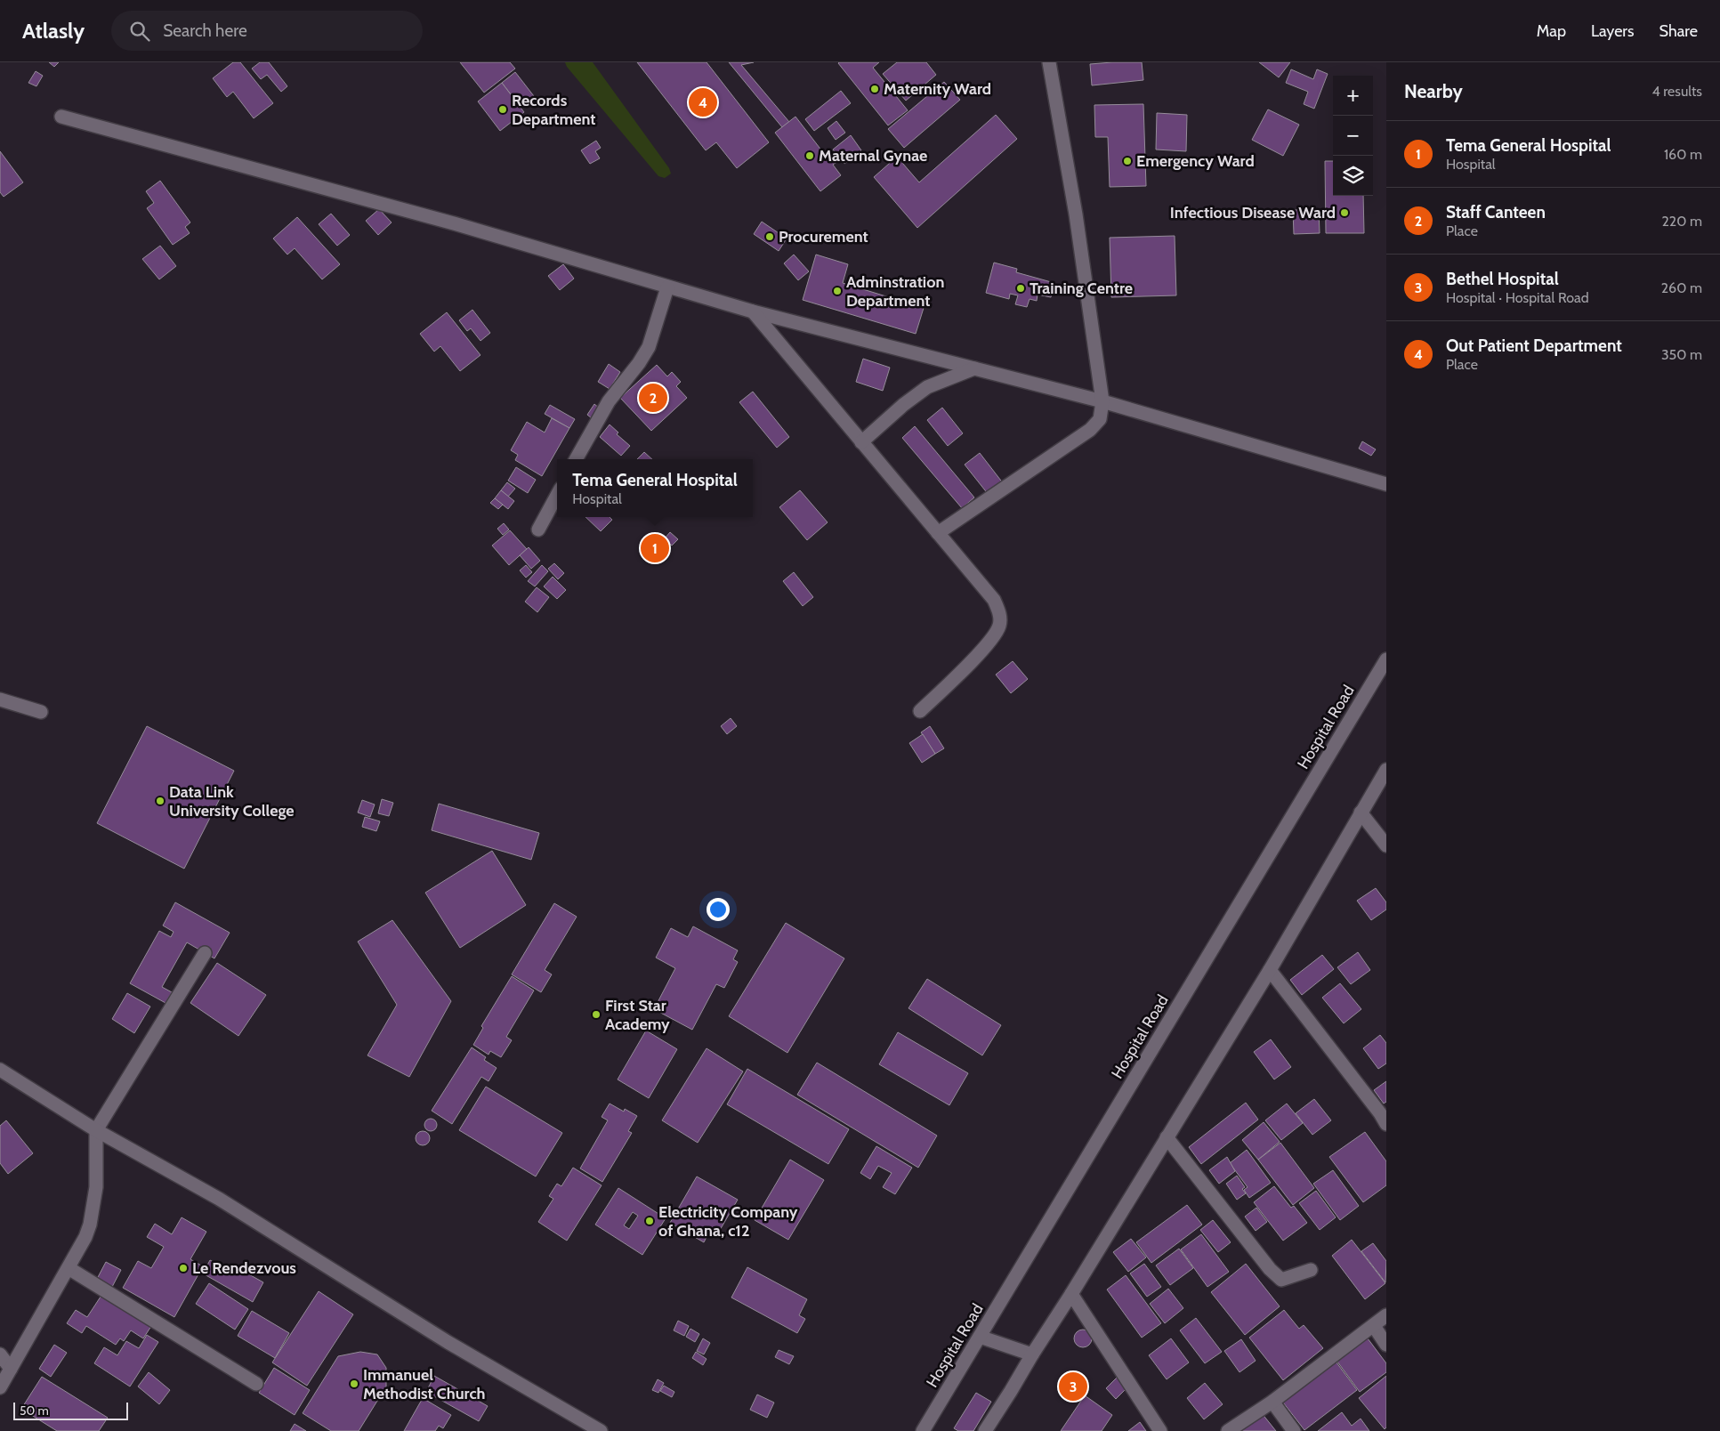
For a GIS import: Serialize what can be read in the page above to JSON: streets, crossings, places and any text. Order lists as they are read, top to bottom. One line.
{"streets":{"street":["Hospital Road"]},"places":["Maternity Ward","Records Department","Maternal Gynae","Emergency Ward","Infectious Disease Ward","Procurement","Training Centre","Adminstration Department","Data Link University College","First Star Academy","Electricity Company of Ghana, c12","Le Rendezvous","Immanuel Methodist Church"],"scale_bar":"50 m","page":{"header":"Atlasly","search":"Search here","nav":["Map","Layers","Share"],"heading":["Nearby","4 results"],"map_buttons":["+","−"],"pins":["4","2","1","3"],"list":[{"mark":"1","name":"Tema General Hospital","note":"Hospital","value":"160 m"},{"mark":"2","name":"Staff Canteen","note":"Place","value":"220 m"},{"mark":"3","name":"Bethel Hospital","note":"Hospital · Hospital Road","value":"260 m"},{"mark":"4","name":"Out Patient Department","note":"Place","value":"350 m"}],"popup":["Tema General Hospital","Hospital"],"scale":"50 m"}}
